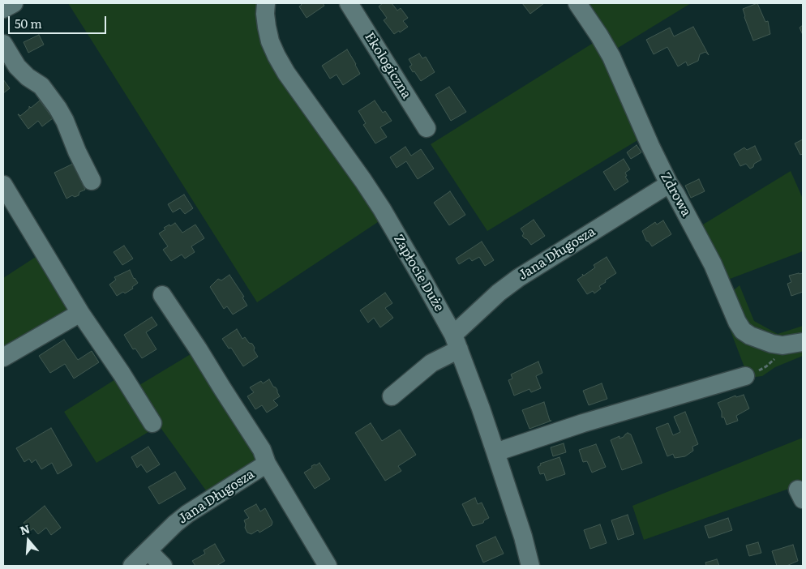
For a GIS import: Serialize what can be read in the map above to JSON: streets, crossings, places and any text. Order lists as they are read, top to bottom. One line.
{"streets":{"street":["Ekologiczna","Zdrowa","Jana Długosza","Zapłocie Duże"]},"crossings":[["Zdrowa","Jana Długosza"],["Jana Długosza","Zapłocie Duże"]],"scale_bar":"50 m","north":"top"}
